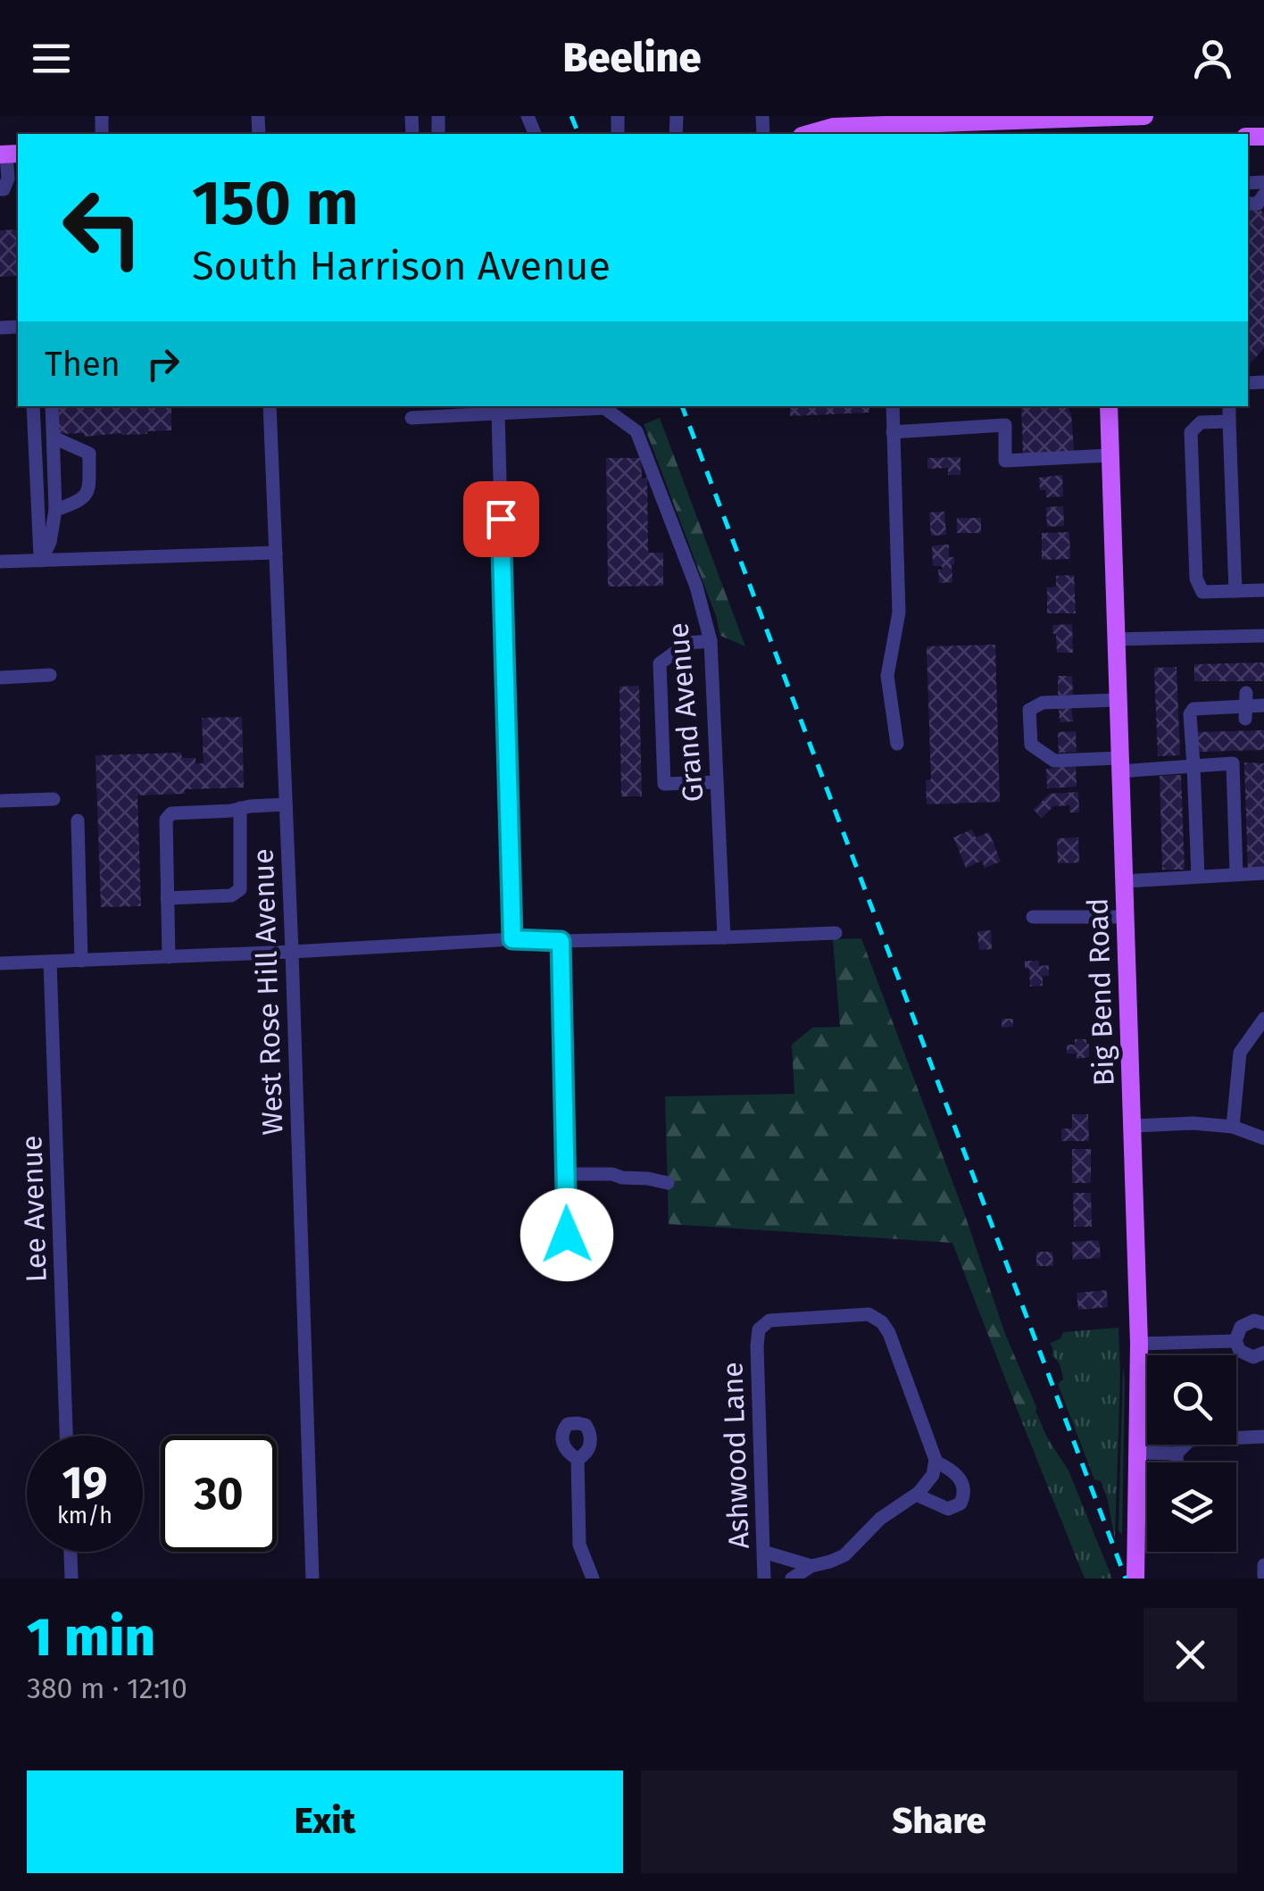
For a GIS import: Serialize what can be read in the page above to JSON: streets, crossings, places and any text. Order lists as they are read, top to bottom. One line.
{"streets":{"main road":["Big Bend Road"],"street":["Grand Avenue","West Rose Hill Avenue","Lee Avenue","Ashwood Lane"]},"page":{"header":"Beeline","turn":["150 m","South Harrison Avenue"],"then":"Then","speed":"19 km/h","limit":"30","heading":["1 min","380 m · 12:10"],"buttons":["Exit","Share"]}}
